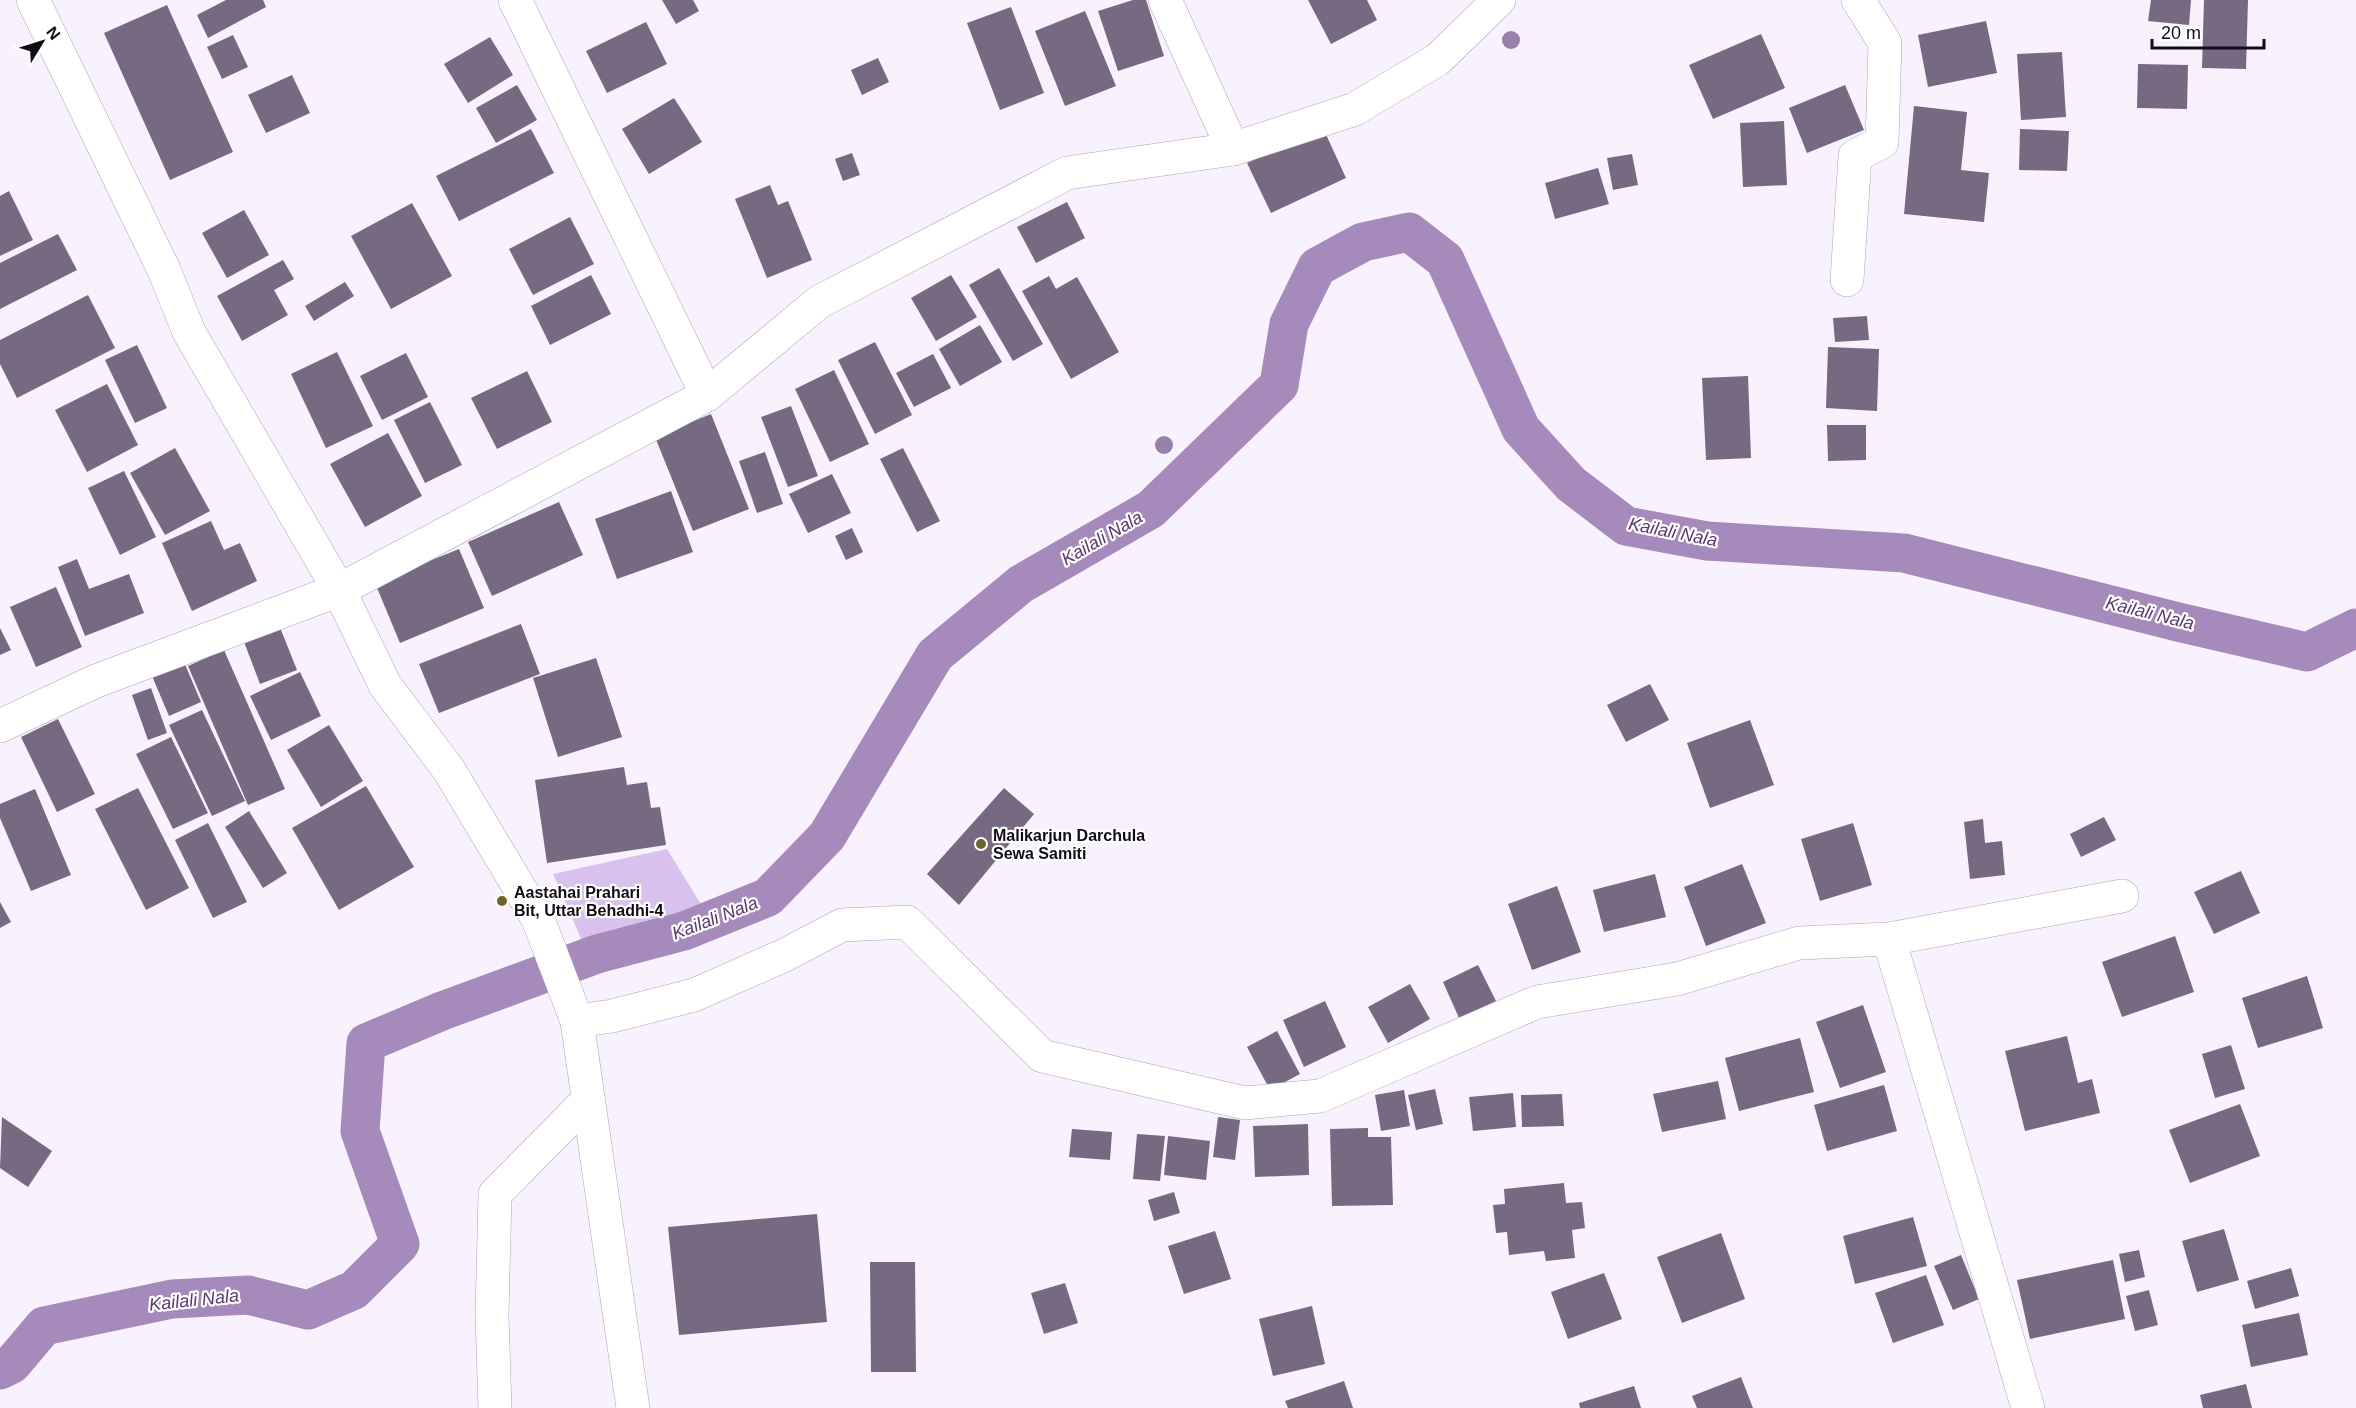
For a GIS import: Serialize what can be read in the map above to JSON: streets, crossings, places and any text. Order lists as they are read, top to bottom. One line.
{"water":["Kailali Nala"],"places":["Malikarjun Darchula Sewa Samiti","Aastahai Prahari Bit, Uttar Behadhi-4"],"scale_bar":"20 m","north":"top right"}
